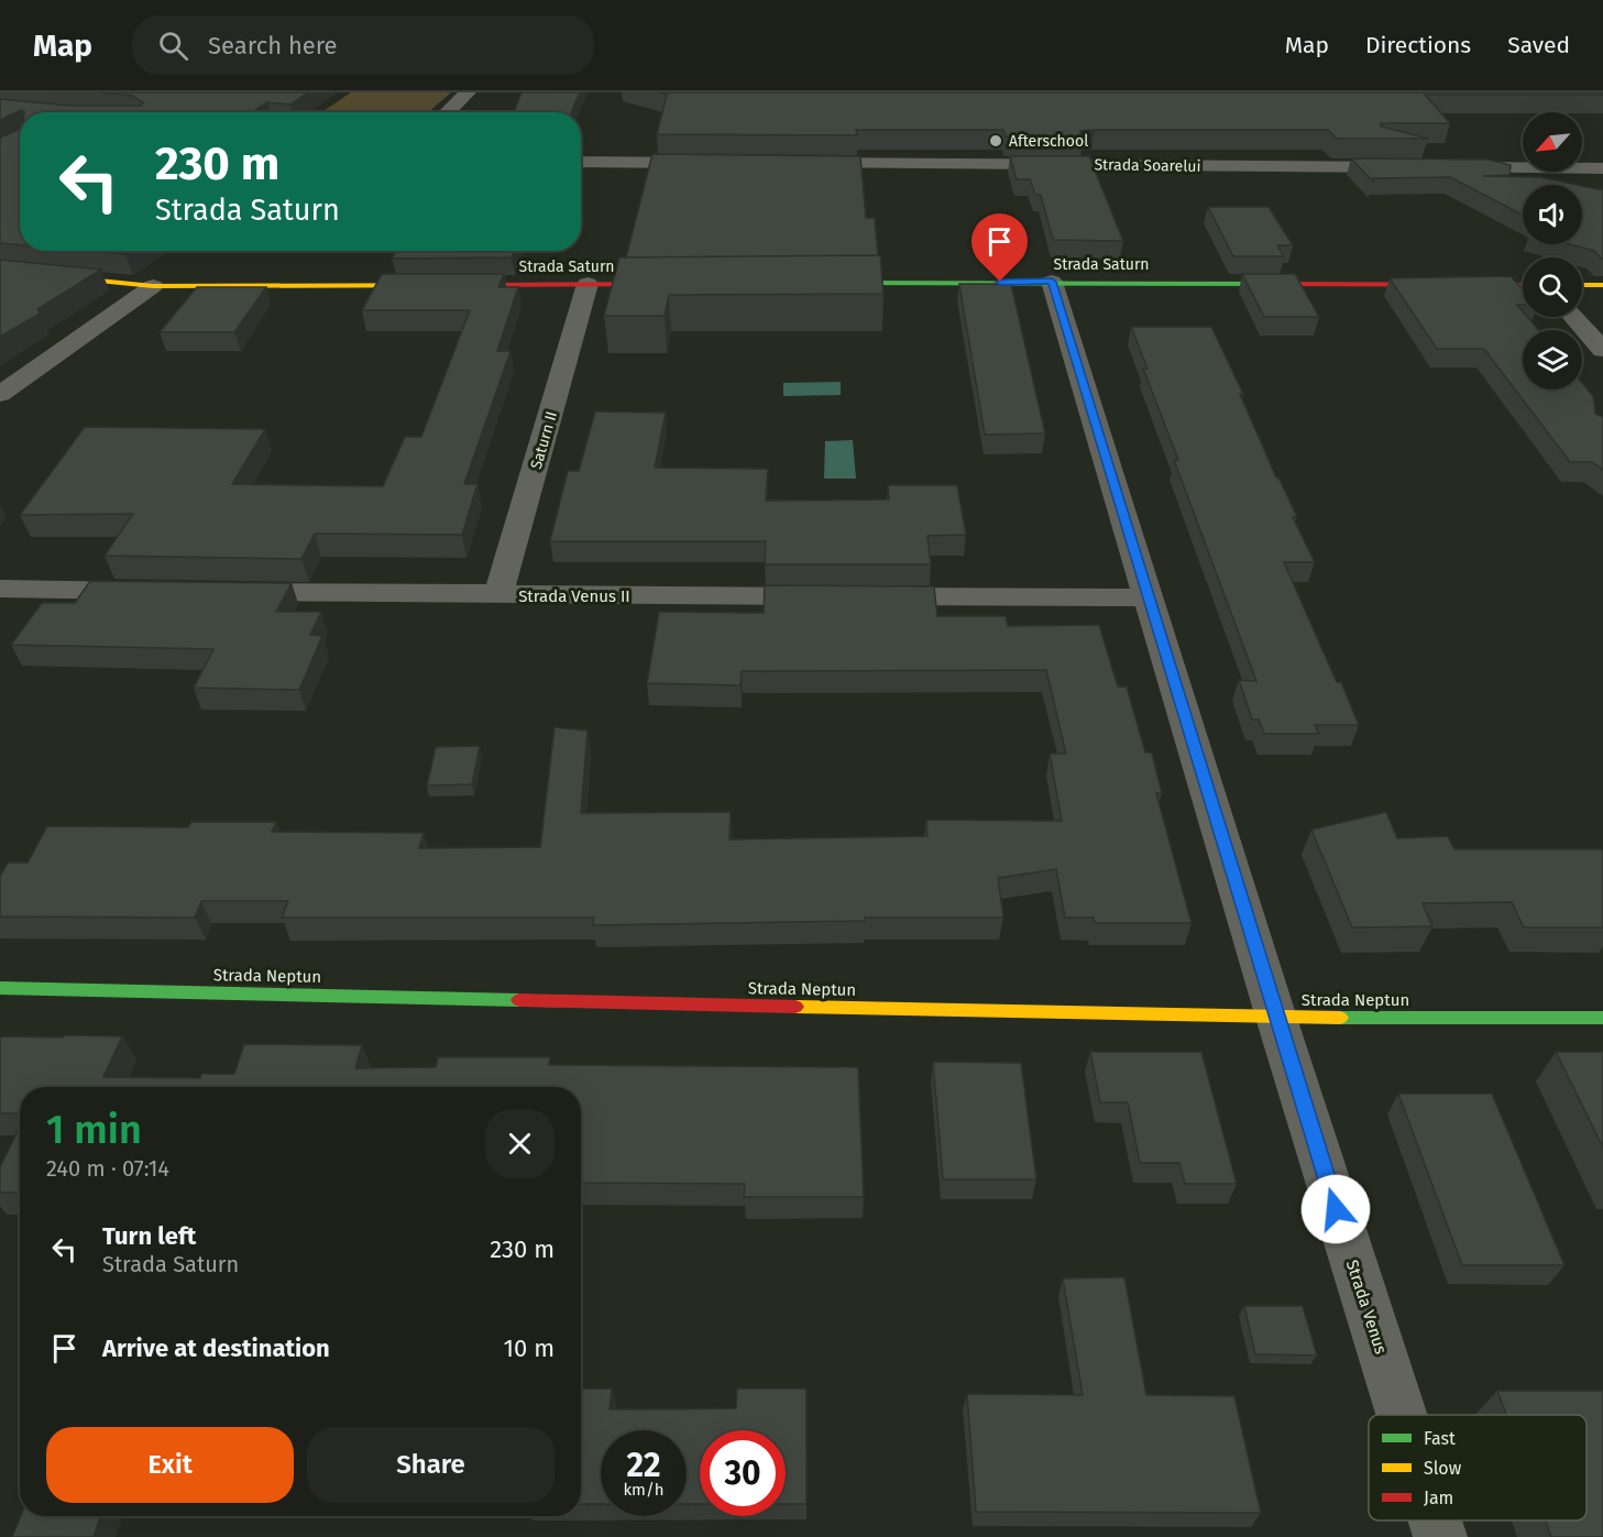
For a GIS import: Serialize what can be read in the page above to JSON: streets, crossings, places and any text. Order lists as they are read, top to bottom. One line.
{"streets":{"street":["Strada Soarelui","Strada Saturn","Saturn II","Strada Venus II","Strada Neptun","Strada Venus"]},"crossings":[["Strada Saturn","Saturn II"],["Strada Saturn","Strada Venus"],["Saturn II","Strada Venus II"],["Strada Venus II","Strada Venus"],["Strada Neptun","Strada Venus"]],"places":["Afterschool"],"legend":["Fast","Slow","Jam"],"north":"bottom left","page":{"header":"Map","search":"Search here","nav":["Map","Directions","Saved"],"turn":["230 m","Strada Saturn"],"heading":["1 min","240 m · 07:14"],"list":[{"name":"Turn left","note":"Strada Saturn","value":"230 m"},{"name":"Arrive at destination","value":"10 m"}],"buttons":["Exit","Share"],"speed":"22 km/h","limit":"30"}}
